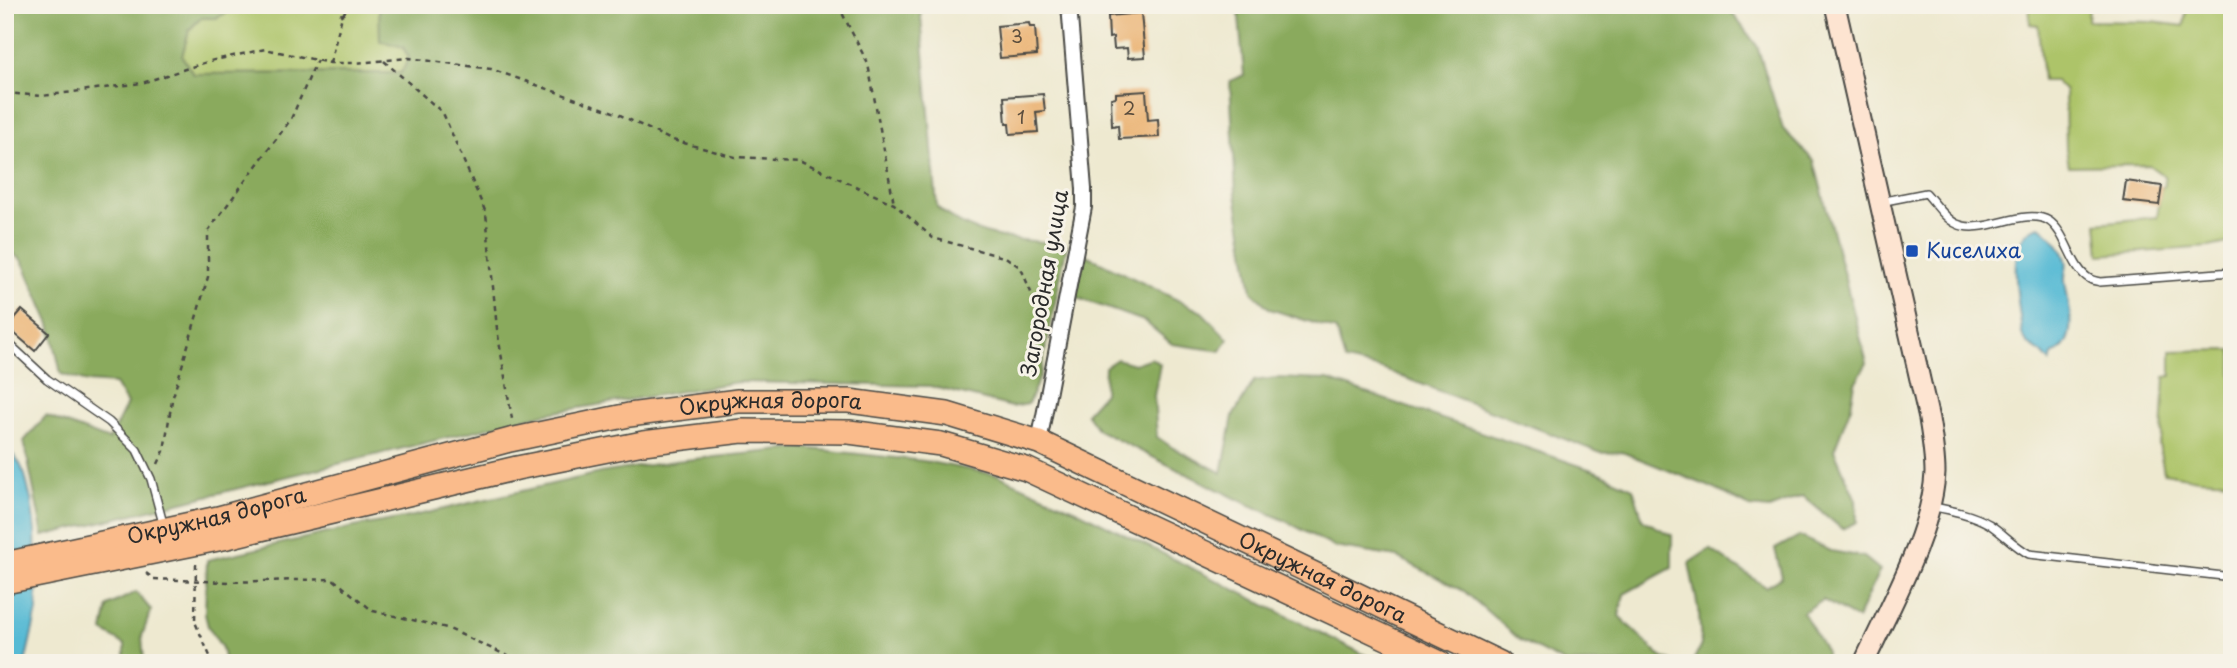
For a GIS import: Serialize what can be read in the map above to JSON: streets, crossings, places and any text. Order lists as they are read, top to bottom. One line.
{"streets":{"main road":["Окружная дорога"],"street":["Загородная улица"]},"crossings":[["Загородная улица","Окружная дорога"]],"places":{"transit":["Киселиха"]},"house_numbers":["3","2","1"]}
